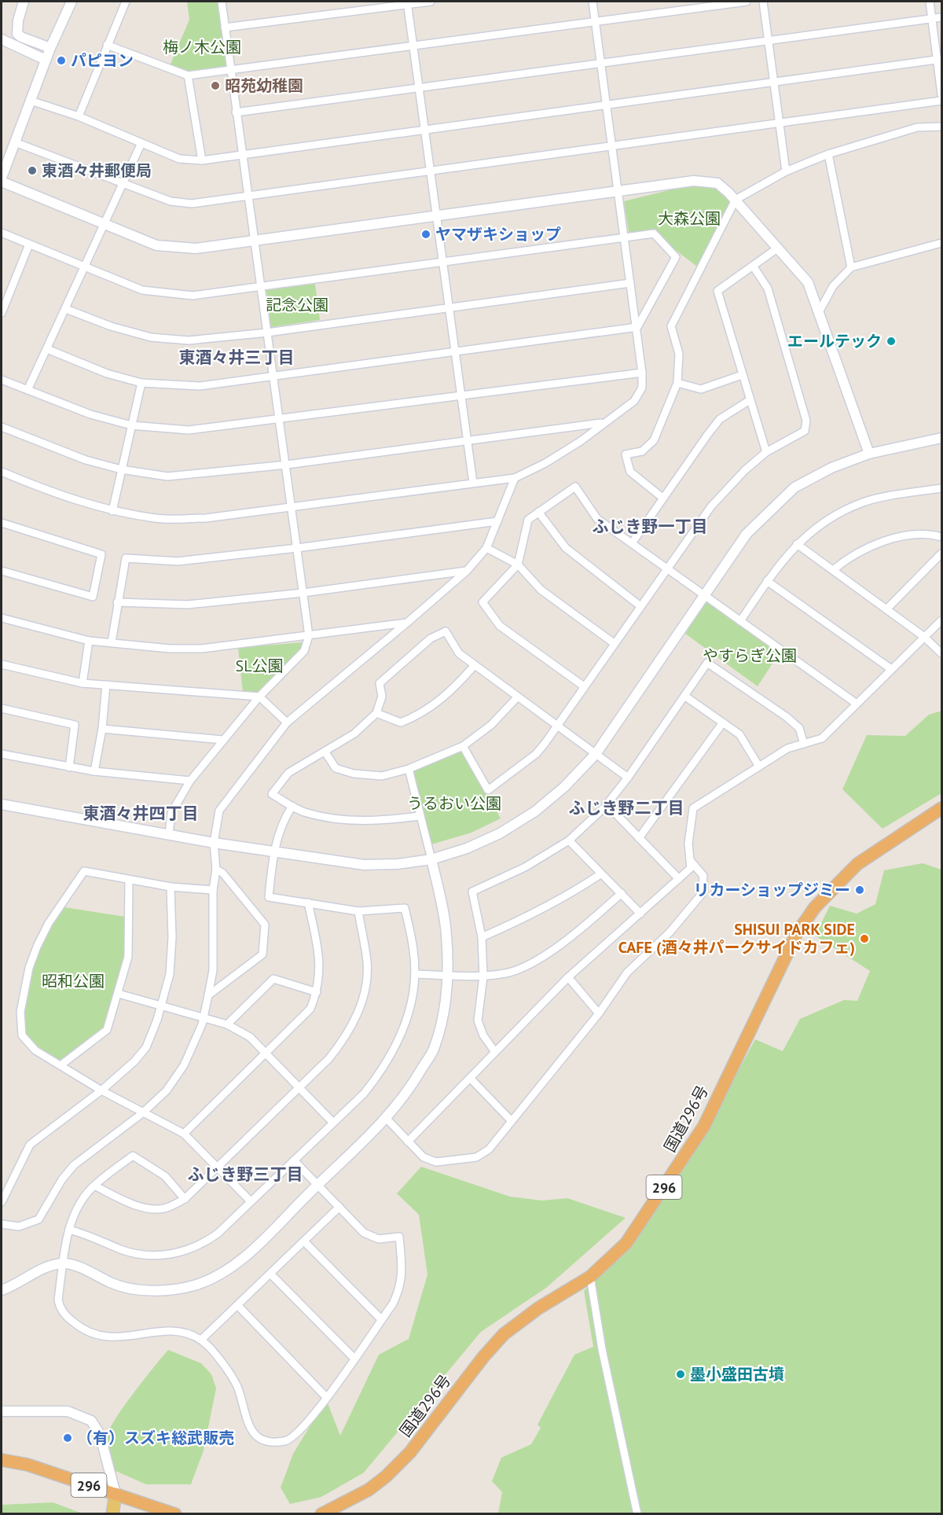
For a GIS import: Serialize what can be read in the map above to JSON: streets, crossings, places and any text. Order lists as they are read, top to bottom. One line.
{"streets":{"highway":["国道296号","296"]},"districts":["東酒々井三丁目","ふじき野一丁目","ふじき野二丁目","東酒々井四丁目","ふじき野三丁目"],"parks":["梅ノ木公園","大森公園","記念公園","やすらぎ公園","SL公園","うるおい公園","昭和公園"],"places":["パピヨン","昭苑幼稚園","東酒々井郵便局","ヤマザキショップ","エールテック","リカーショップジミー","SHISUI PARK SIDE CAFE (酒々井パークサイドカフェ)","墨小盛田古墳","（有）スズキ総武販売"]}
